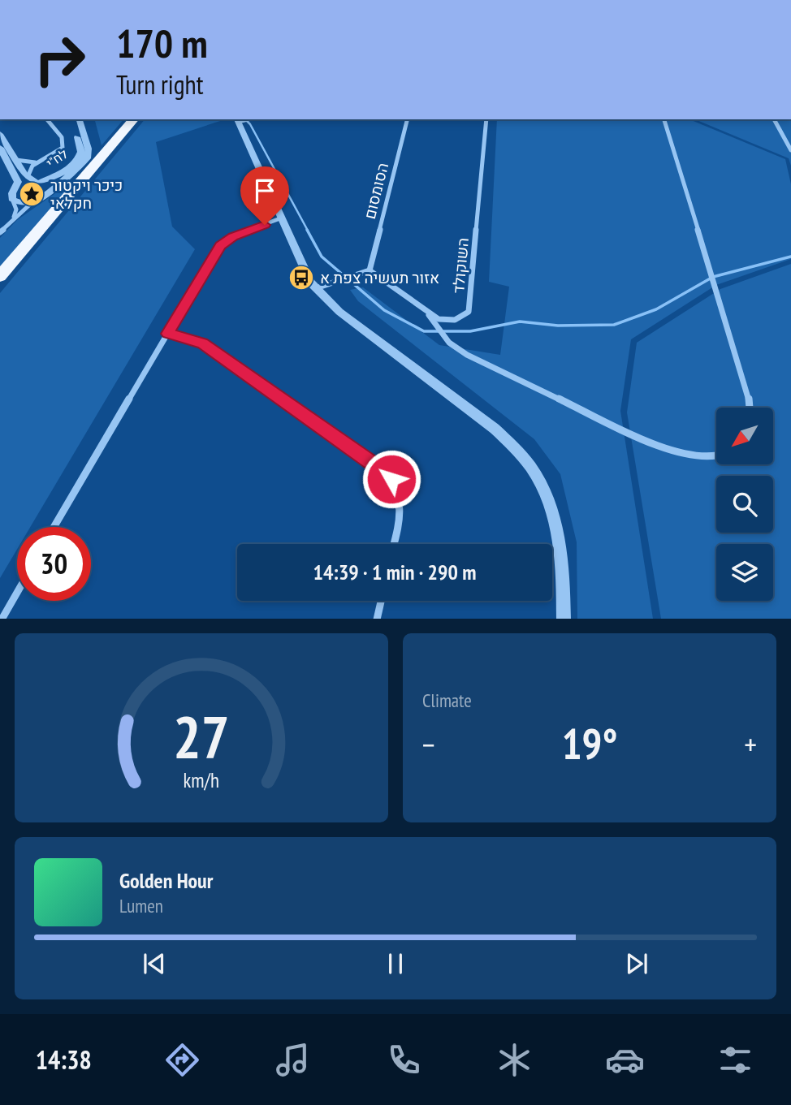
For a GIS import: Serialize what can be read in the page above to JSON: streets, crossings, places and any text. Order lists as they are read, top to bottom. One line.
{"streets":{"street":["לח\"י","הסומסום","השוקולד"]},"crossings":[["הסומסום","השוקולד"]],"places":{"place":["כיכר ויקטור חקלאי"],"bus stop":["אזור תעשיה צפת א"]},"north":"bottom left","page":{"turn":["170 m","Turn right"],"limit":"30","trip":"14:39 · 1 min · 290 m","tile":"Climate","heat":["−","19°","+"],"song":["Golden Hour","Lumen"],"tabs":"14:38","gauge":["27","km/h"]}}
